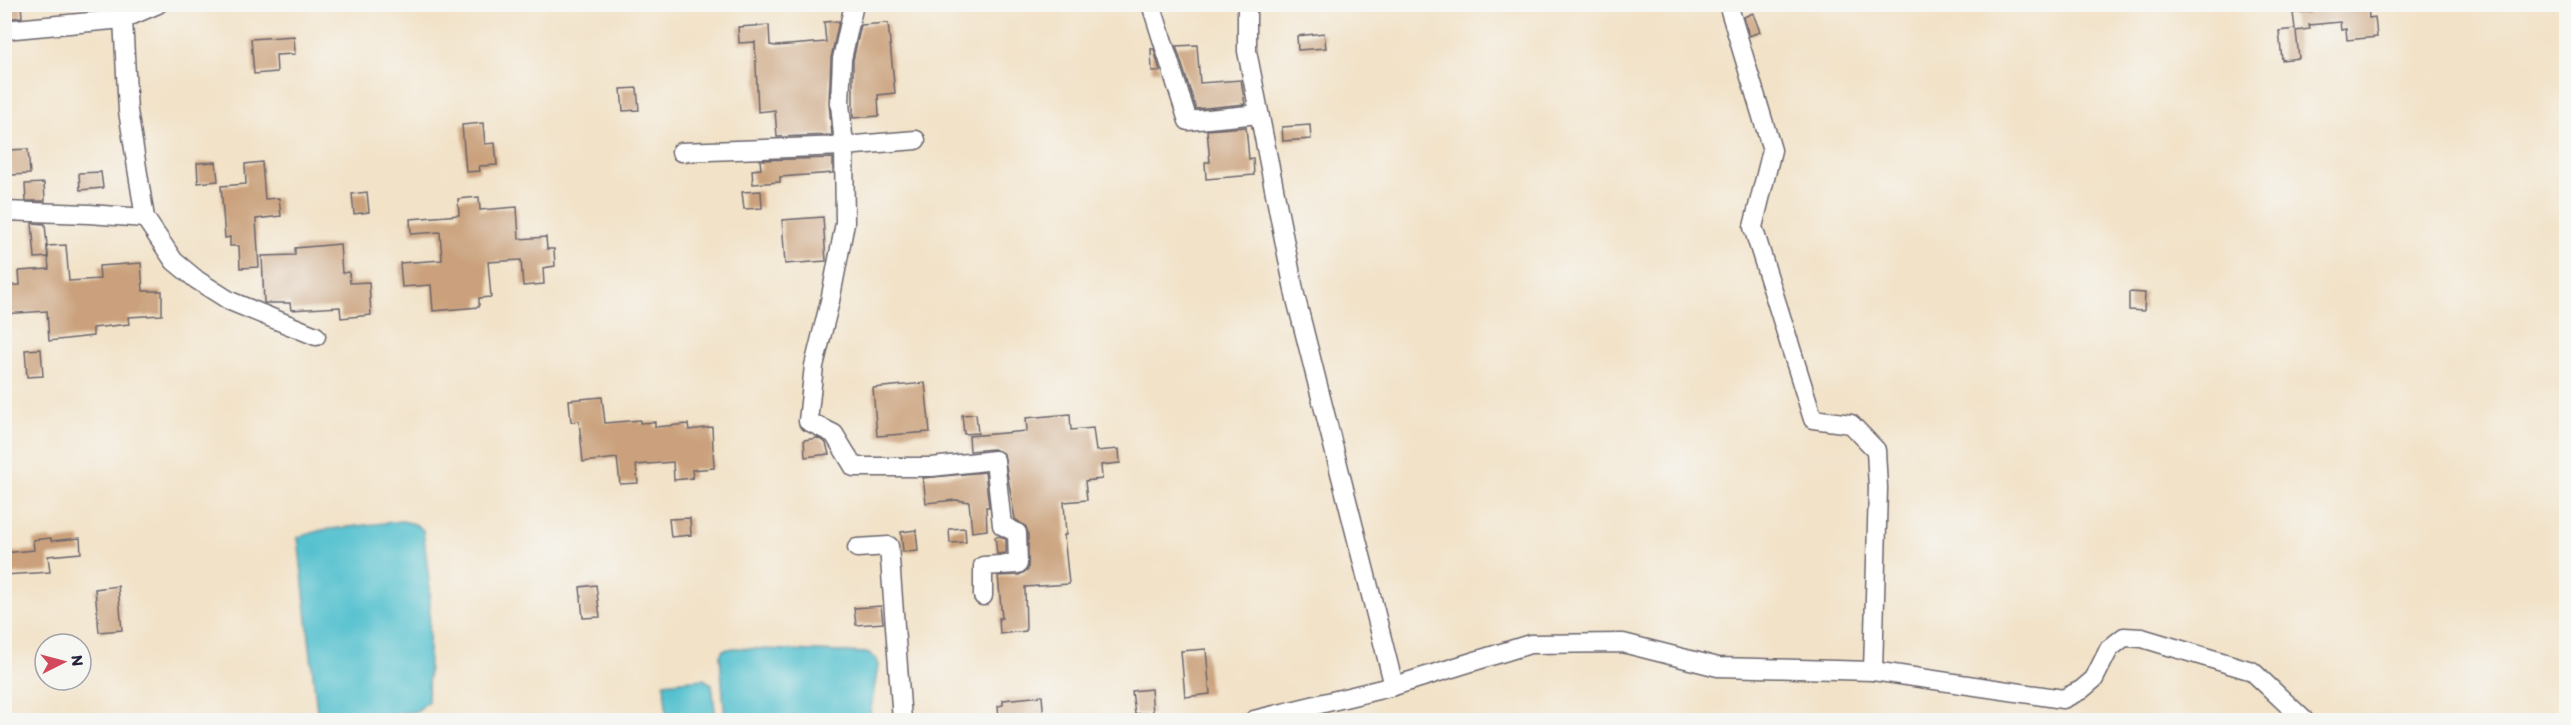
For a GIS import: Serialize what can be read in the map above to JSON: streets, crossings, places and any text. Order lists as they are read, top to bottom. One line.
{"north":"right"}
